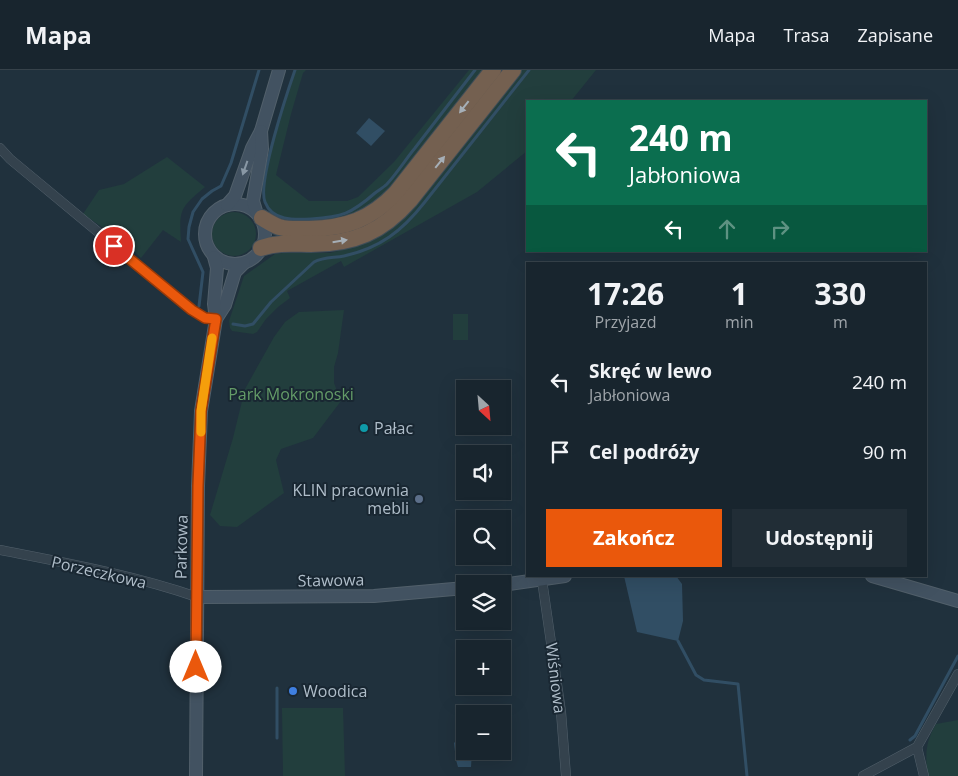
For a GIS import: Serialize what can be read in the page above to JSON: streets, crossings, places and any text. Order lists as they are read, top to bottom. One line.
{"streets":{"main road":["Parkowa","Stawowa"],"street":["Porzeczkowa","Wiśniowa"]},"crossings":[["Parkowa","Porzeczkowa"],["Parkowa","Stawowa"],["Porzeczkowa","Stawowa"]],"parks":["Park Mokronoski"],"places":["Pałac","KLIN pracownia mebli","Woodica"],"north":"bottom right","page":{"header":"Mapa","nav":["Mapa","Trasa","Zapisane"],"turn":["240 m","Jabłoniowa"],"eta":["17:26","Przyjazd","1","min","330","m"],"list":[{"name":"Skręć w lewo","note":"Jabłoniowa","value":"240 m"},{"name":"Cel podróży","value":"90 m"}],"map_buttons":["+","−"],"buttons":["Zakończ","Udostępnij"]}}
